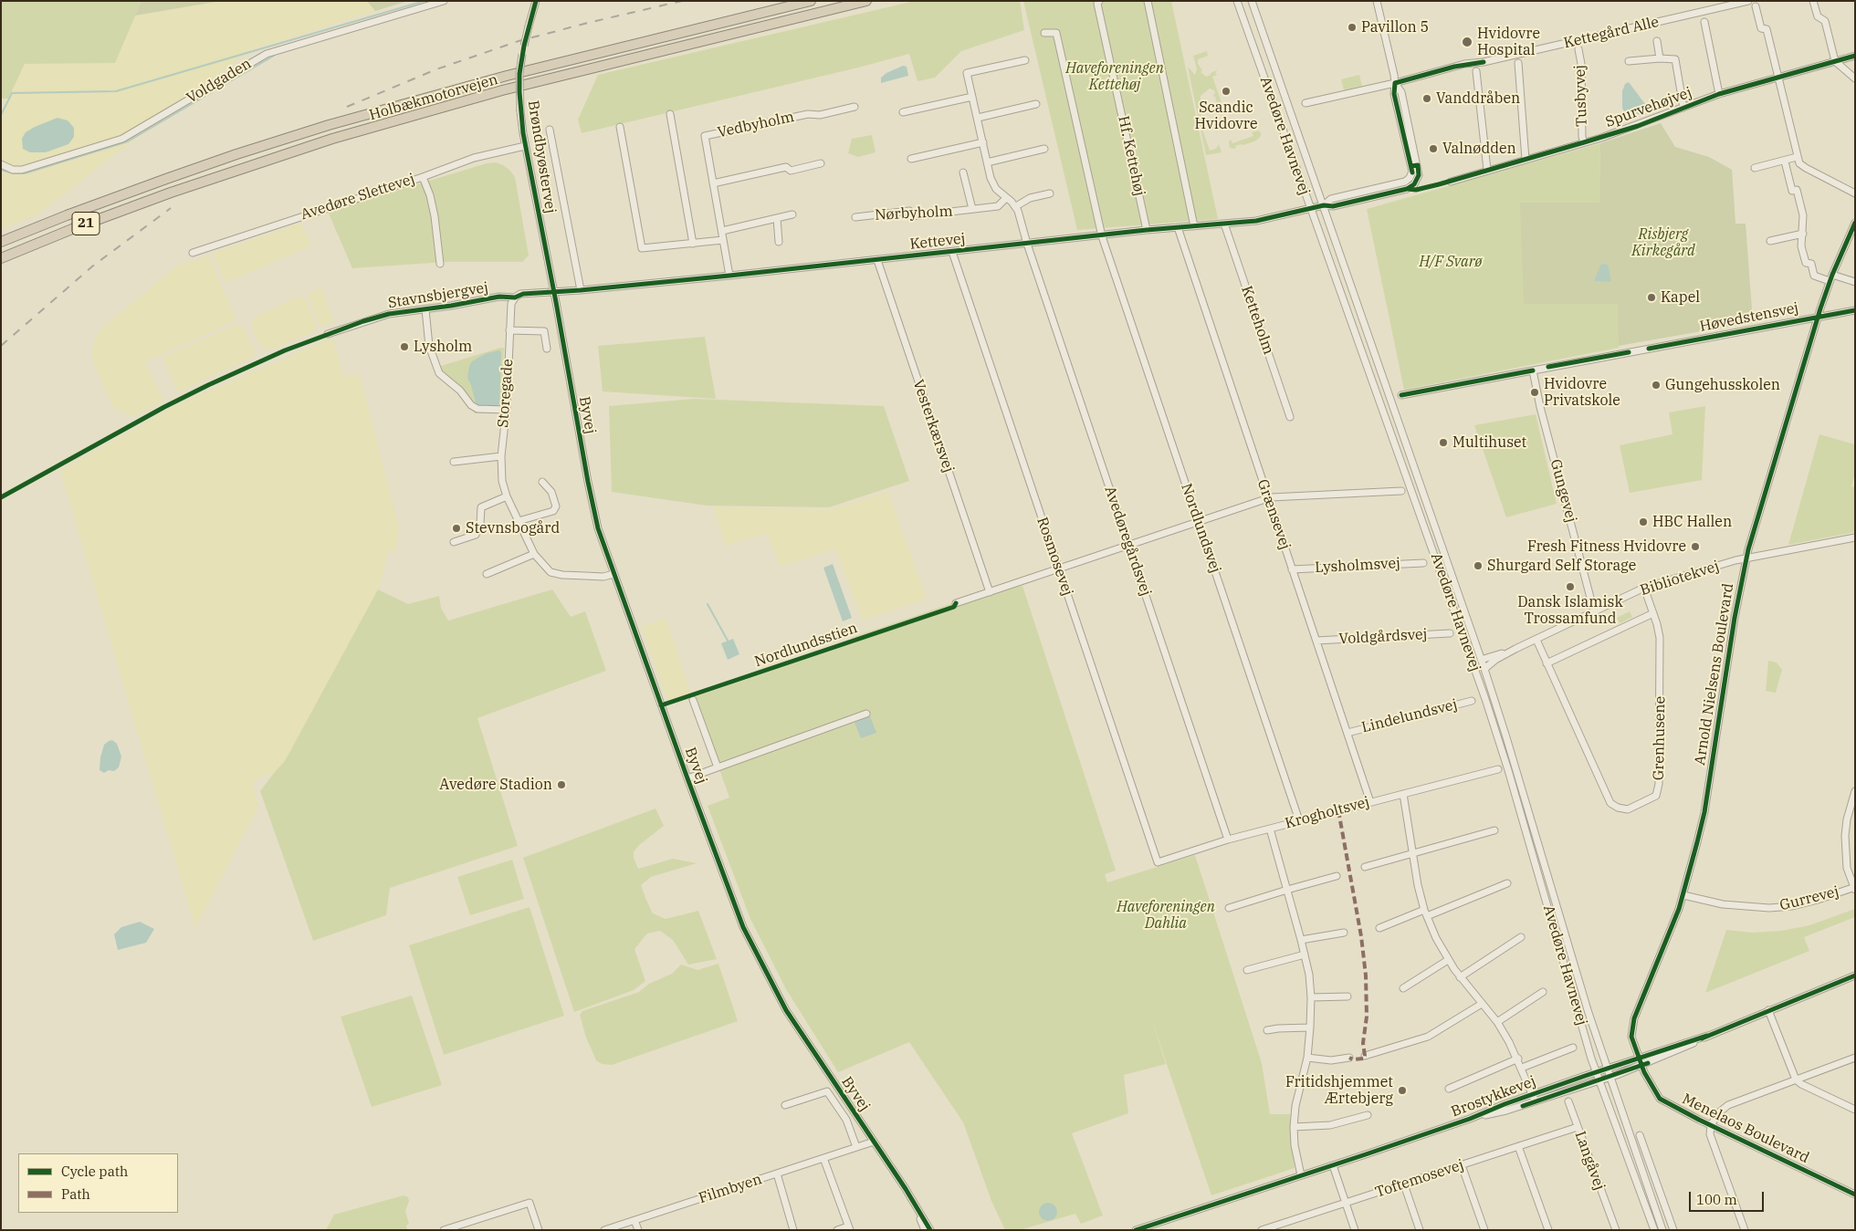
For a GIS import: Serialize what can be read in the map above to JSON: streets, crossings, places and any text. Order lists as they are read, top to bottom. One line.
{"streets":{"highway":["Holbækmotorvejen","21"],"street":["Kettegård Alle","Voldgaden","Tusbyvej","Spurvehøjvej","Vedbyholm","Avedøre Havnevej","Hf. Kettehøj","Brøndbyøstervej","Avedøre Slettevej","Nørbyholm","Kettevej","Stavnsbjergvej","Høvedstensvej","Ketteholm","Storegade","Byvej","Vesterkærsvej","Gungevej","Grænsevej","Nordlundsvej","Avedøregårdsvej","Rosmosevej","Lysholmsvej","Bibliotekvej","Voldgårdsvej","Arnold Nielsens Boulevard","Lindelundsvej","Grenhusene","Krogholtsvej","Gurrevej","Brostykkevej","Menelaos Boulevard","Langåvej","Toftemosevej","Filmbyen"],"cycle path":["Nordlundsstien"]},"crossings":[["Tusbyvej","Spurvehøjvej"],["Vedbyholm","Kettevej"],["Avedøre Havnevej","Kettevej"],["Avedøre Havnevej","Bibliotekvej"],["Avedøre Havnevej","Brostykkevej"],["Hf. Kettehøj","Kettevej"],["Brøndbyøstervej","Avedøre Slettevej"],["Brøndbyøstervej","Kettevej"],["Brøndbyøstervej","Stavnsbjergvej"],["Brøndbyøstervej","Byvej"],["Kettevej","Stavnsbjergvej"],["Kettevej","Ketteholm"],["Kettevej","Byvej"],["Kettevej","Vesterkærsvej"],["Kettevej","Grænsevej"],["Kettevej","Nordlundsvej"],["Kettevej","Avedøregårdsvej"],["Kettevej","Rosmosevej"],["Stavnsbjergvej","Storegade"],["Stavnsbjergvej","Byvej"],["Høvedstensvej","Gungevej"],["Høvedstensvej","Arnold Nielsens Boulevard"],["Storegade","Byvej"],["Byvej","Filmbyen"],["Gungevej","Bibliotekvej"],["Grænsevej","Lysholmsvej"],["Grænsevej","Voldgårdsvej"],["Grænsevej","Lindelundsvej"],["Grænsevej","Krogholtsvej"],["Nordlundsvej","Krogholtsvej"],["Avedøregårdsvej","Krogholtsvej"],["Rosmosevej","Krogholtsvej"],["Bibliotekvej","Arnold Nielsens Boulevard"],["Bibliotekvej","Grenhusene"],["Arnold Nielsens Boulevard","Gurrevej"],["Arnold Nielsens Boulevard","Brostykkevej"],["Arnold Nielsens Boulevard","Menelaos Boulevard"],["Brostykkevej","Menelaos Boulevard"],["Langåvej","Toftemosevej"]],"parks":["Haveforeningen Kettehøj","Risbjerg Kirkegård","H/F Svarø","Haveforeningen Dahlia"],"places":["Pavillon 5","Hvidovre Hospital","Scandic Hvidovre","Vanddråben","Valnødden","Kapel","Lysholm","Gungehusskolen","Hvidovre Privatskole","Multihuset","HBC Hallen","Stevnsbogård","Fresh Fitness Hvidovre","Shurgard Self Storage","Dansk Islamisk Trossamfund","Avedøre Stadion","Fritidshjemmet Ærtebjerg"],"legend":["Cycle path","Path"],"scale_bar":"100 m"}
